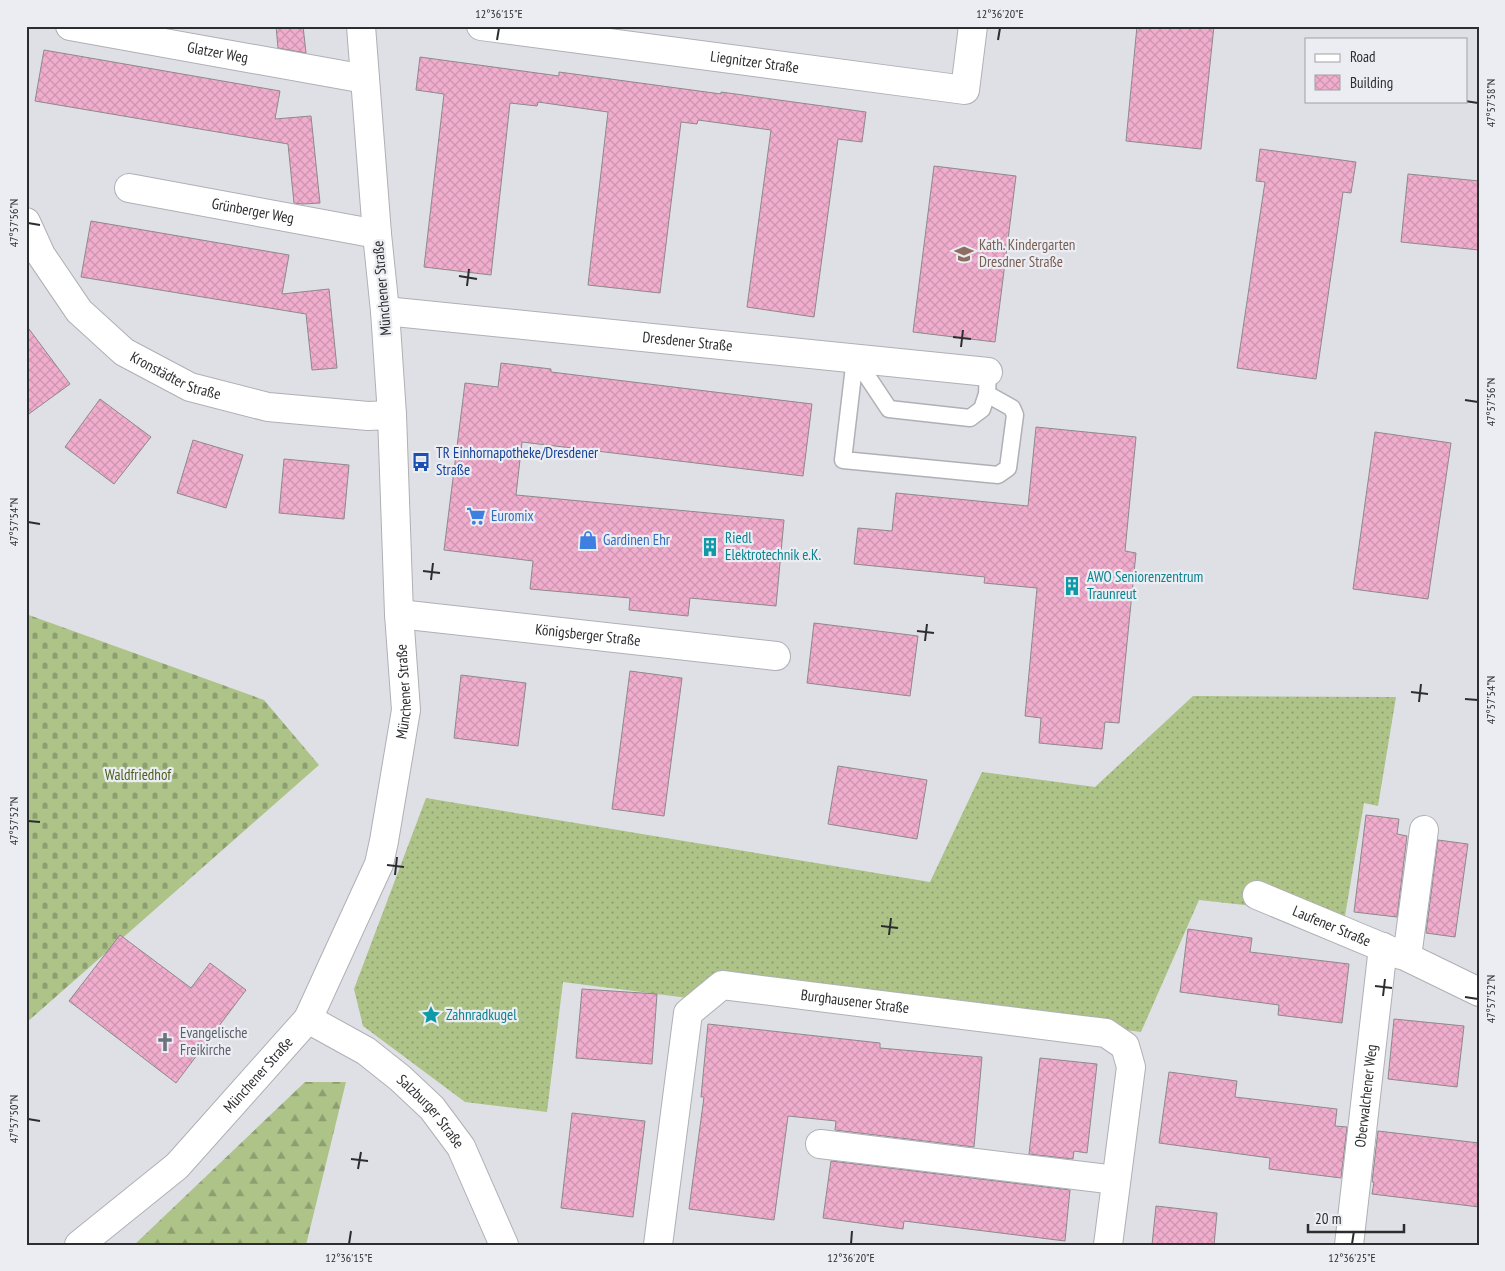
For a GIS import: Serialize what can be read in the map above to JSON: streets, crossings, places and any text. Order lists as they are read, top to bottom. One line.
{"streets":{"street":["Glatzer Weg","Liegnitzer Straße","Grünberger Weg","Münchener Straße","Dresdener Straße","Kronstädter Straße","Königsberger Straße","Laufener Straße","Burghausener Straße","Oberwalchener Weg","Salzburger Straße"]},"crossings":[["Glatzer Weg","Münchener Straße"],["Grünberger Weg","Münchener Straße"],["Münchener Straße","Dresdener Straße"],["Münchener Straße","Kronstädter Straße"],["Münchener Straße","Königsberger Straße"],["Münchener Straße","Salzburger Straße"],["Laufener Straße","Oberwalchener Weg"]],"parks":["Waldfriedhof"],"places":{"school or university":["Kath. Kindergarten Dresdner Straße"],"bus stop":["TR Einhornapotheke/Dresdener Straße"],"supermarket":["Euromix"],"shop":["Gardinen Ehr"],"building":["Riedl Elektrotechnik e.K.","AWO Seniorenzentrum Traunreut"],"place":["Zahnradkugel"],"church":["Evangelische Freikirche"]},"legend":["Road","Building"],"scale_bar":"20 m","coordinates":["12°36'15\"E","12°36'20\"E","47°57'58\"N","47°57'56\"N","47°57'54\"N","47°57'52\"N","47°57'50\"N","12°36'25\"E"]}
